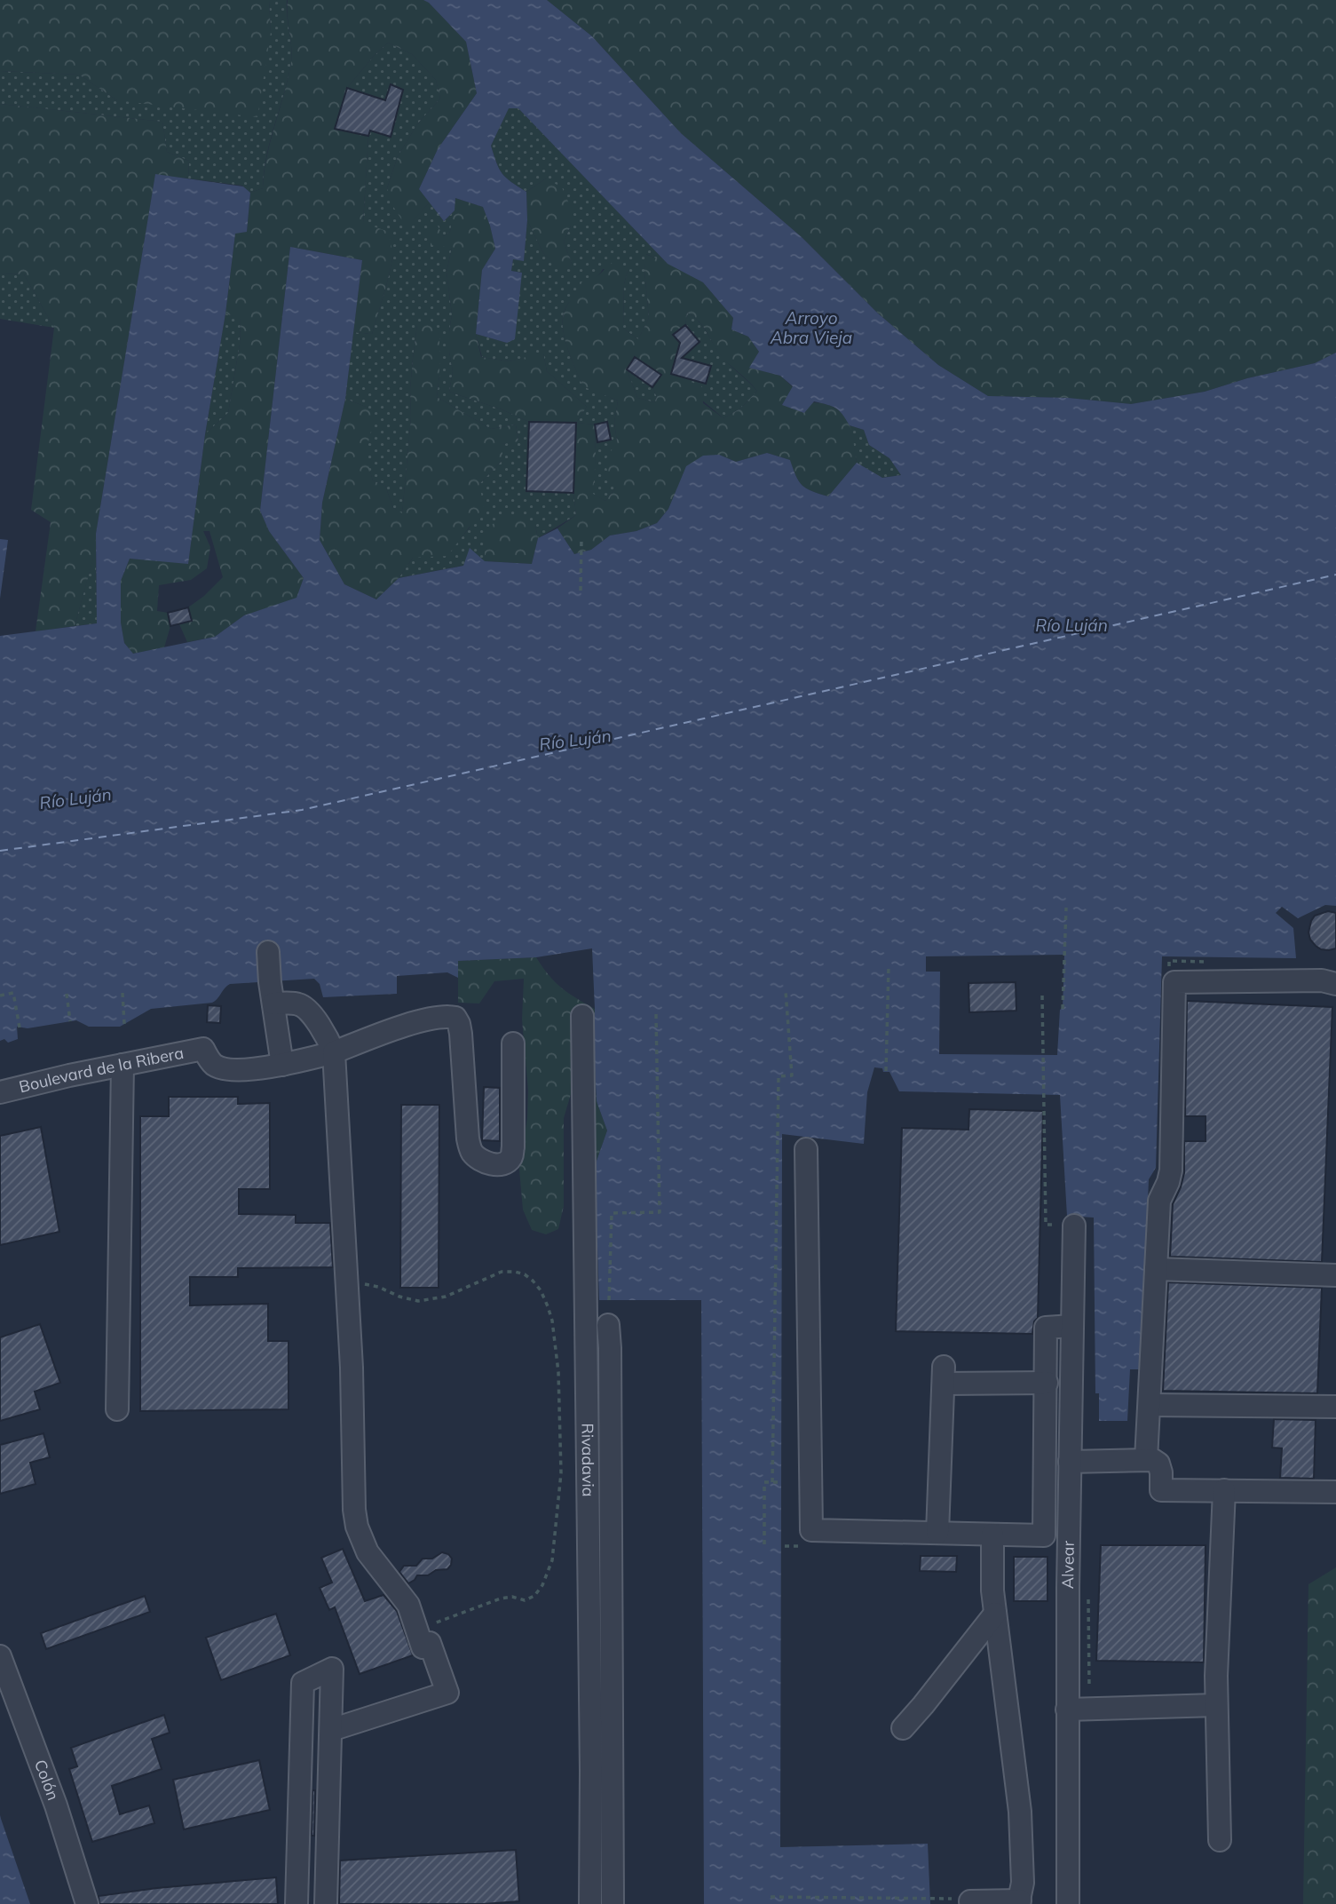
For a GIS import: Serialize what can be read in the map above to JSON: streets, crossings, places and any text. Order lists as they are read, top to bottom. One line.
{"streets":{"street":["Boulevard de la Ribera","Rivadavia","Alvear","Colón"]},"water":["Arroyo Abra Vieja","Río Luján"]}
